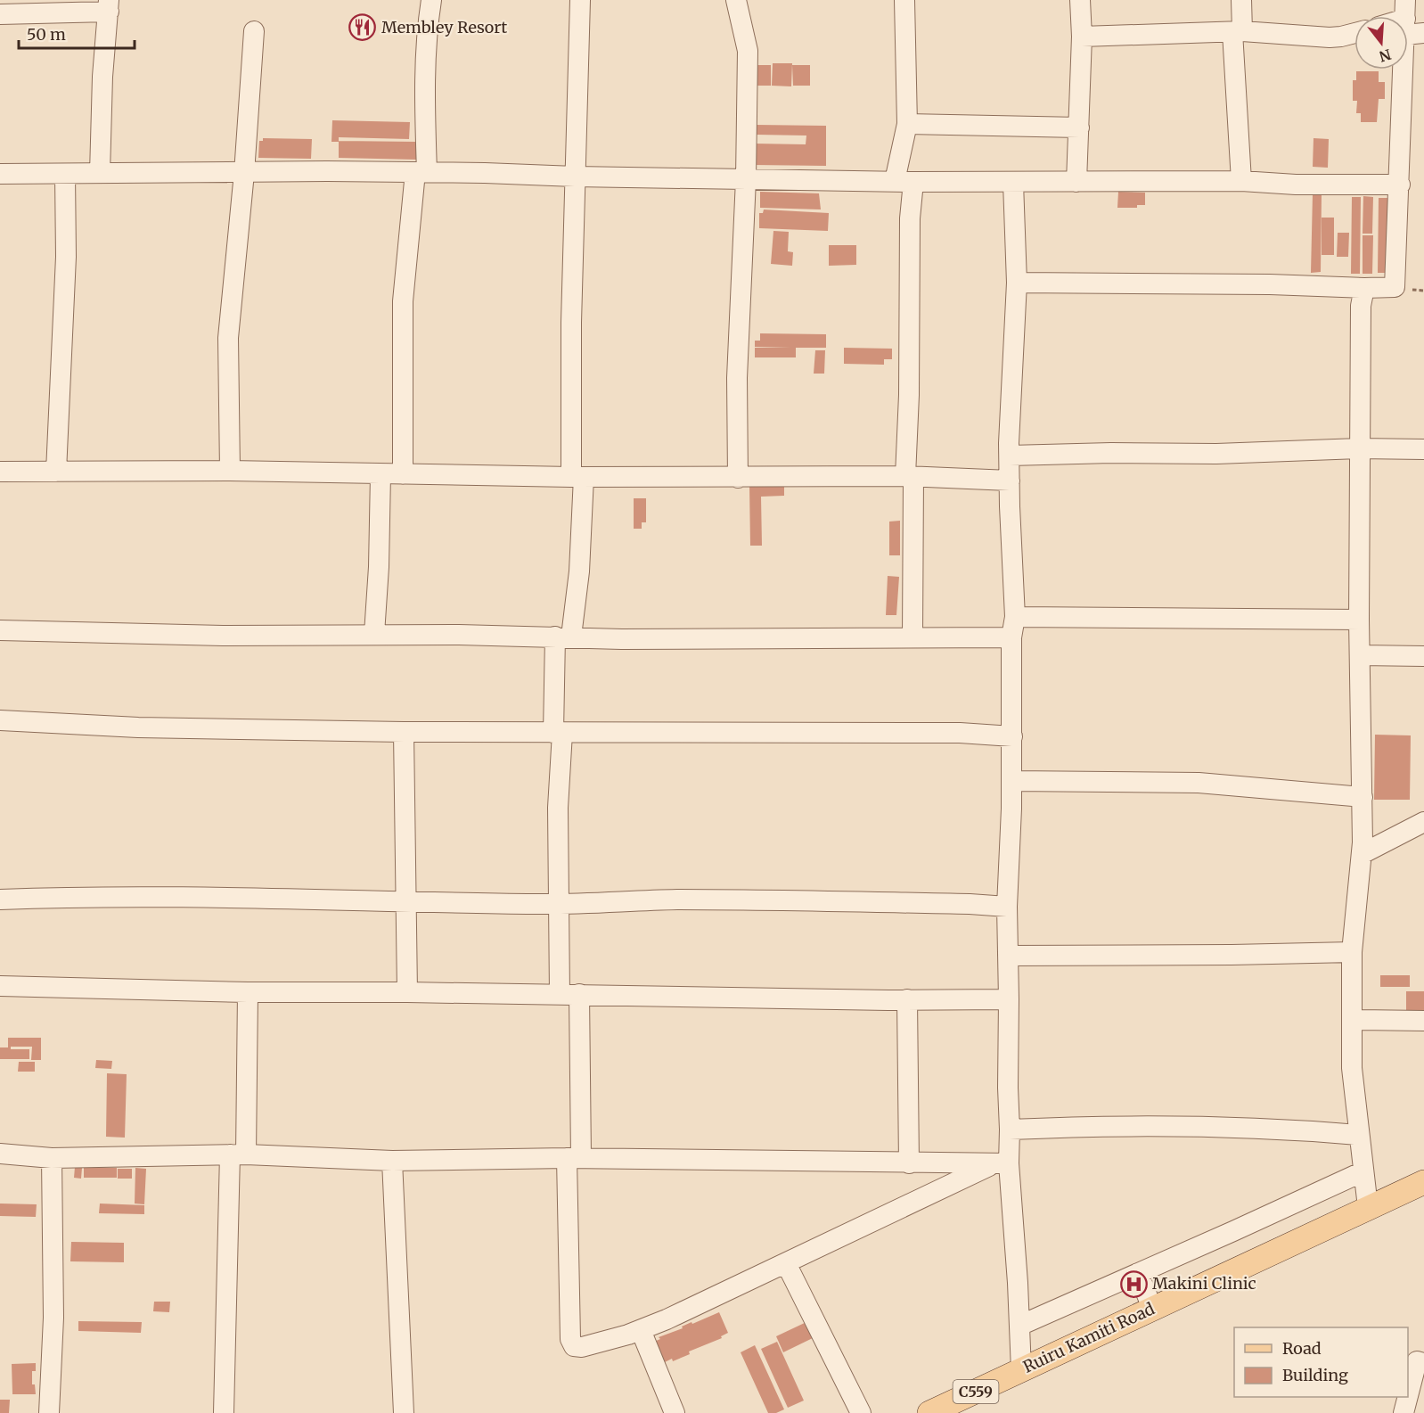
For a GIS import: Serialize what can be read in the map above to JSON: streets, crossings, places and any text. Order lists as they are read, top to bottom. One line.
{"streets":{"main road":["Ruiru Kamiti Road","C559"]},"places":{"restaurant":["Membley Resort"],"hospital":["Makini Clinic"]},"legend":["Road","Building"],"scale_bar":"50 m","north":"bottom"}
